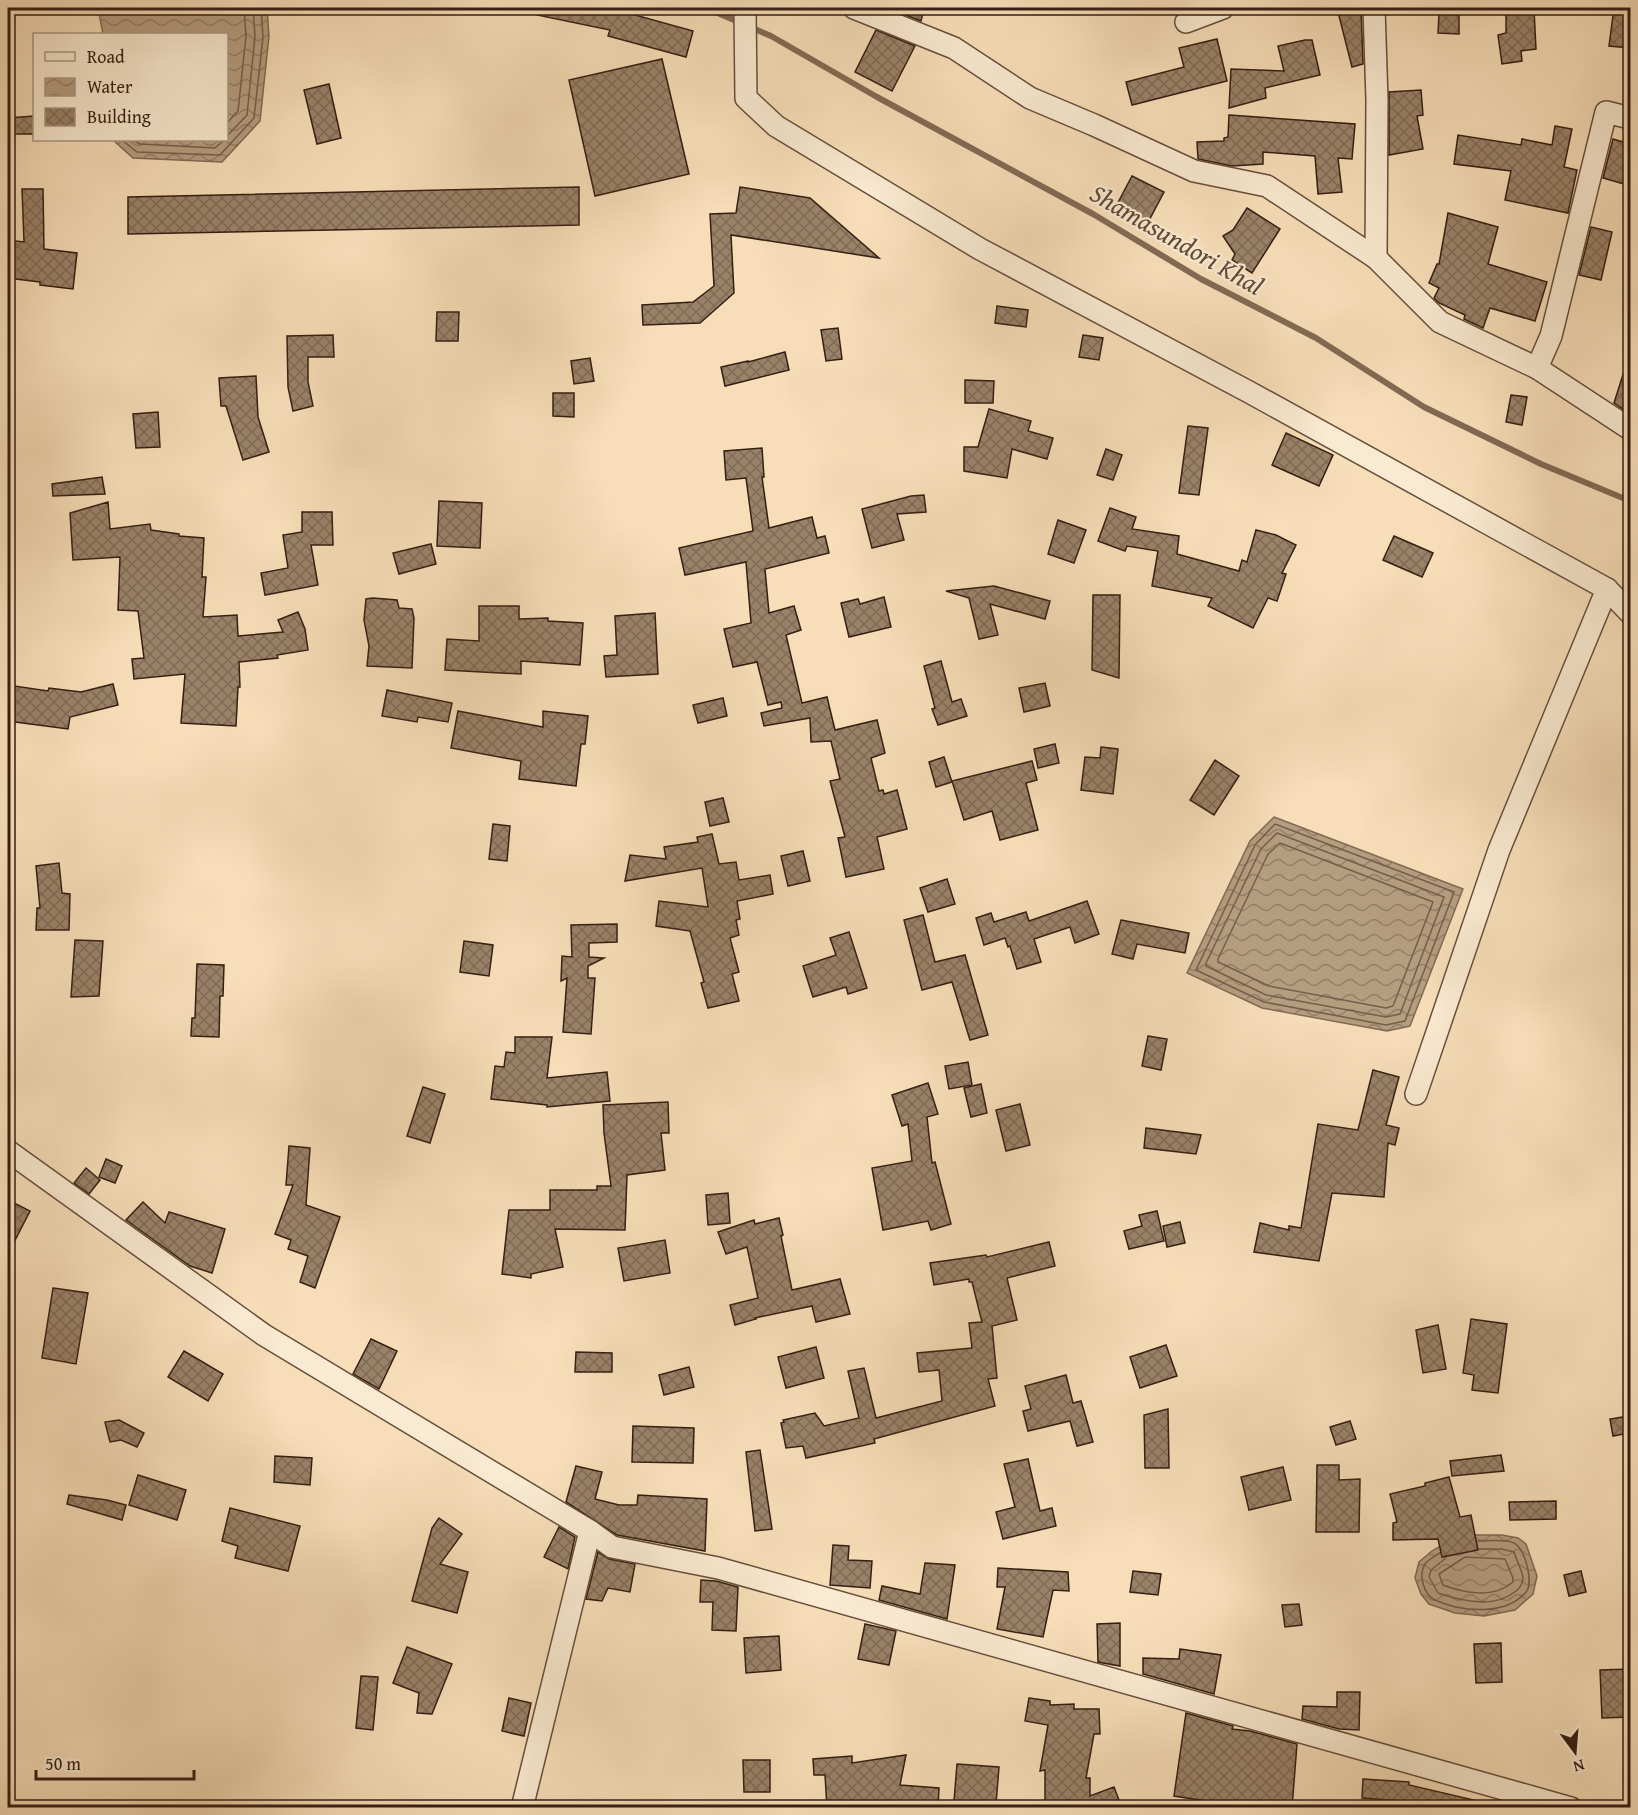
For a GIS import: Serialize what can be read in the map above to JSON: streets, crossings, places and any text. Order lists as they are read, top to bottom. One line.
{"water":["Shamasundori Khal"],"legend":["Road","Water","Building"],"scale_bar":"50 m","north":"bottom"}
